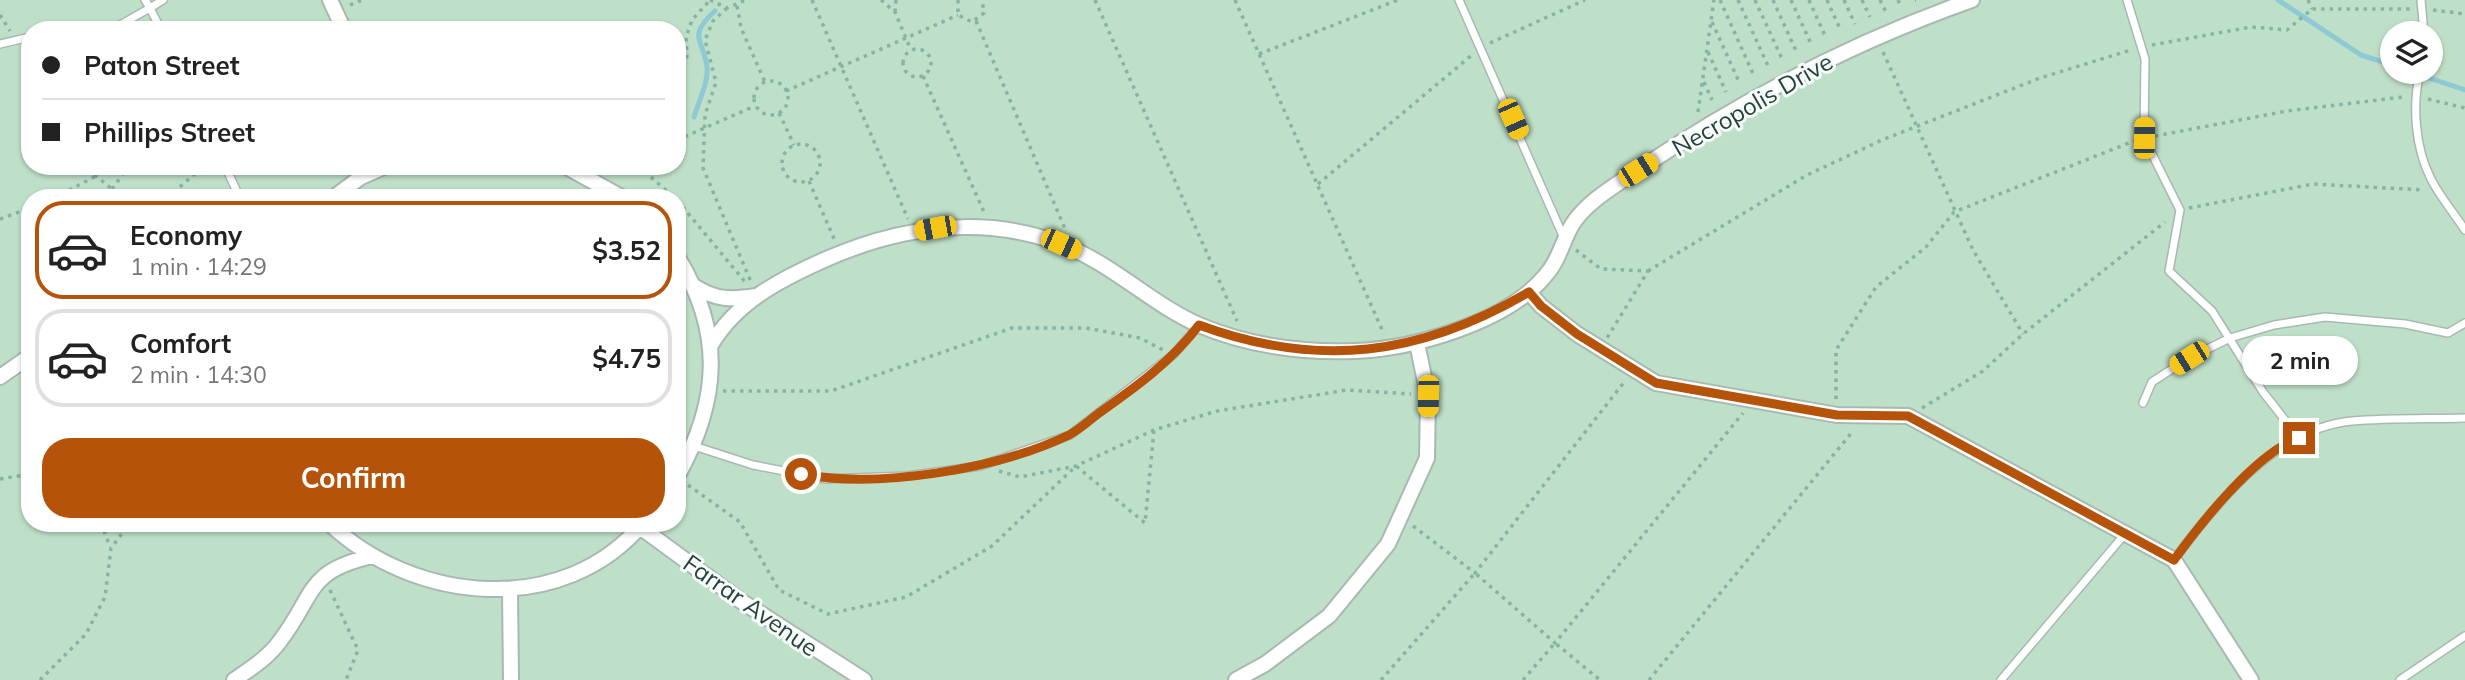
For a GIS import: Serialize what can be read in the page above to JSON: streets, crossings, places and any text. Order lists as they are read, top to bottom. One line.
{"streets":{"street":["Necropolis Drive","Farrar Avenue"]},"page":{"banner":["Paton Street","Phillips Street"],"list":[{"name":"Economy","note":"1 min · 14:29","value":"$3.52"},{"name":"Comfort","note":"2 min · 14:30","value":"$4.75"}],"bubble":"2 min","buttons":"Confirm"}}
